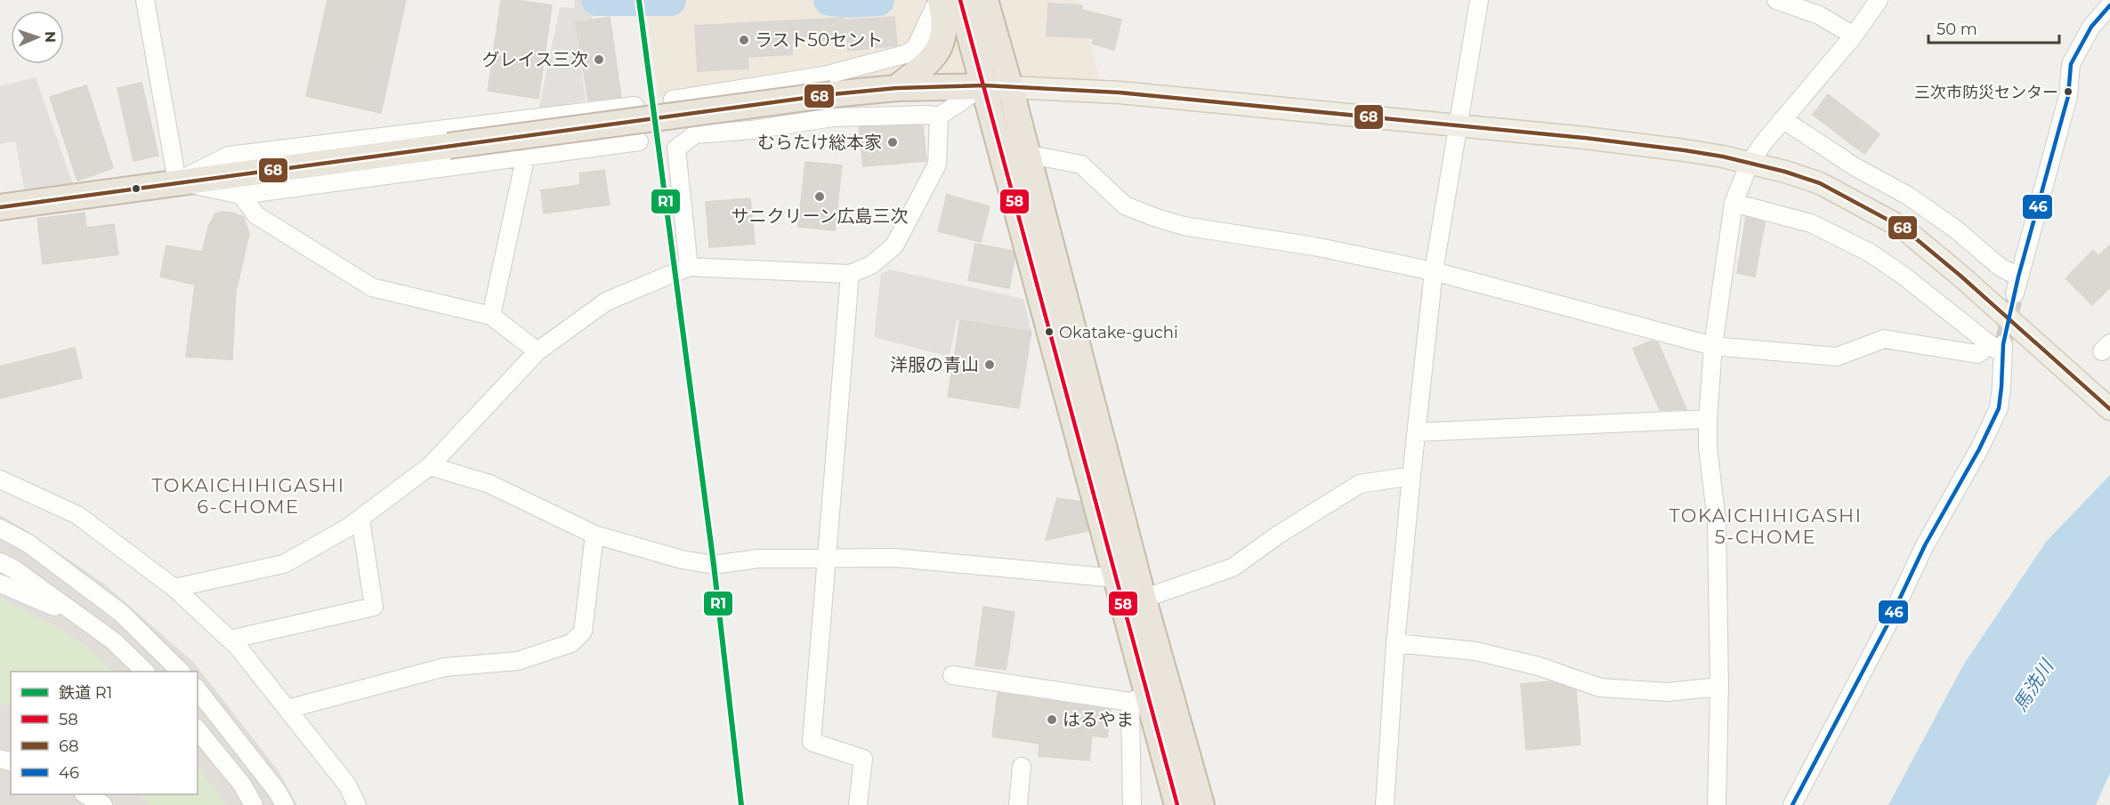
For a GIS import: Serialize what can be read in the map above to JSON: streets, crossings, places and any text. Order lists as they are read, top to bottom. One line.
{"districts":["TOKAICHIHIGASHI 6-CHOME","TOKAICHIHIGASHI 5-CHOME"],"water":["馬洗川"],"places":["ラスト50セント","グレイス三次","三次市防災センター","むらたけ総本家","サニクリーン広島三次","Okatake-guchi","洋服の青山","はるやま"],"lines":["rail line R1","transit line 58","transit line 46","transit line 68"],"legend":["鉄道 R1","58","68","46"],"scale_bar":"50 m","north":"right"}
